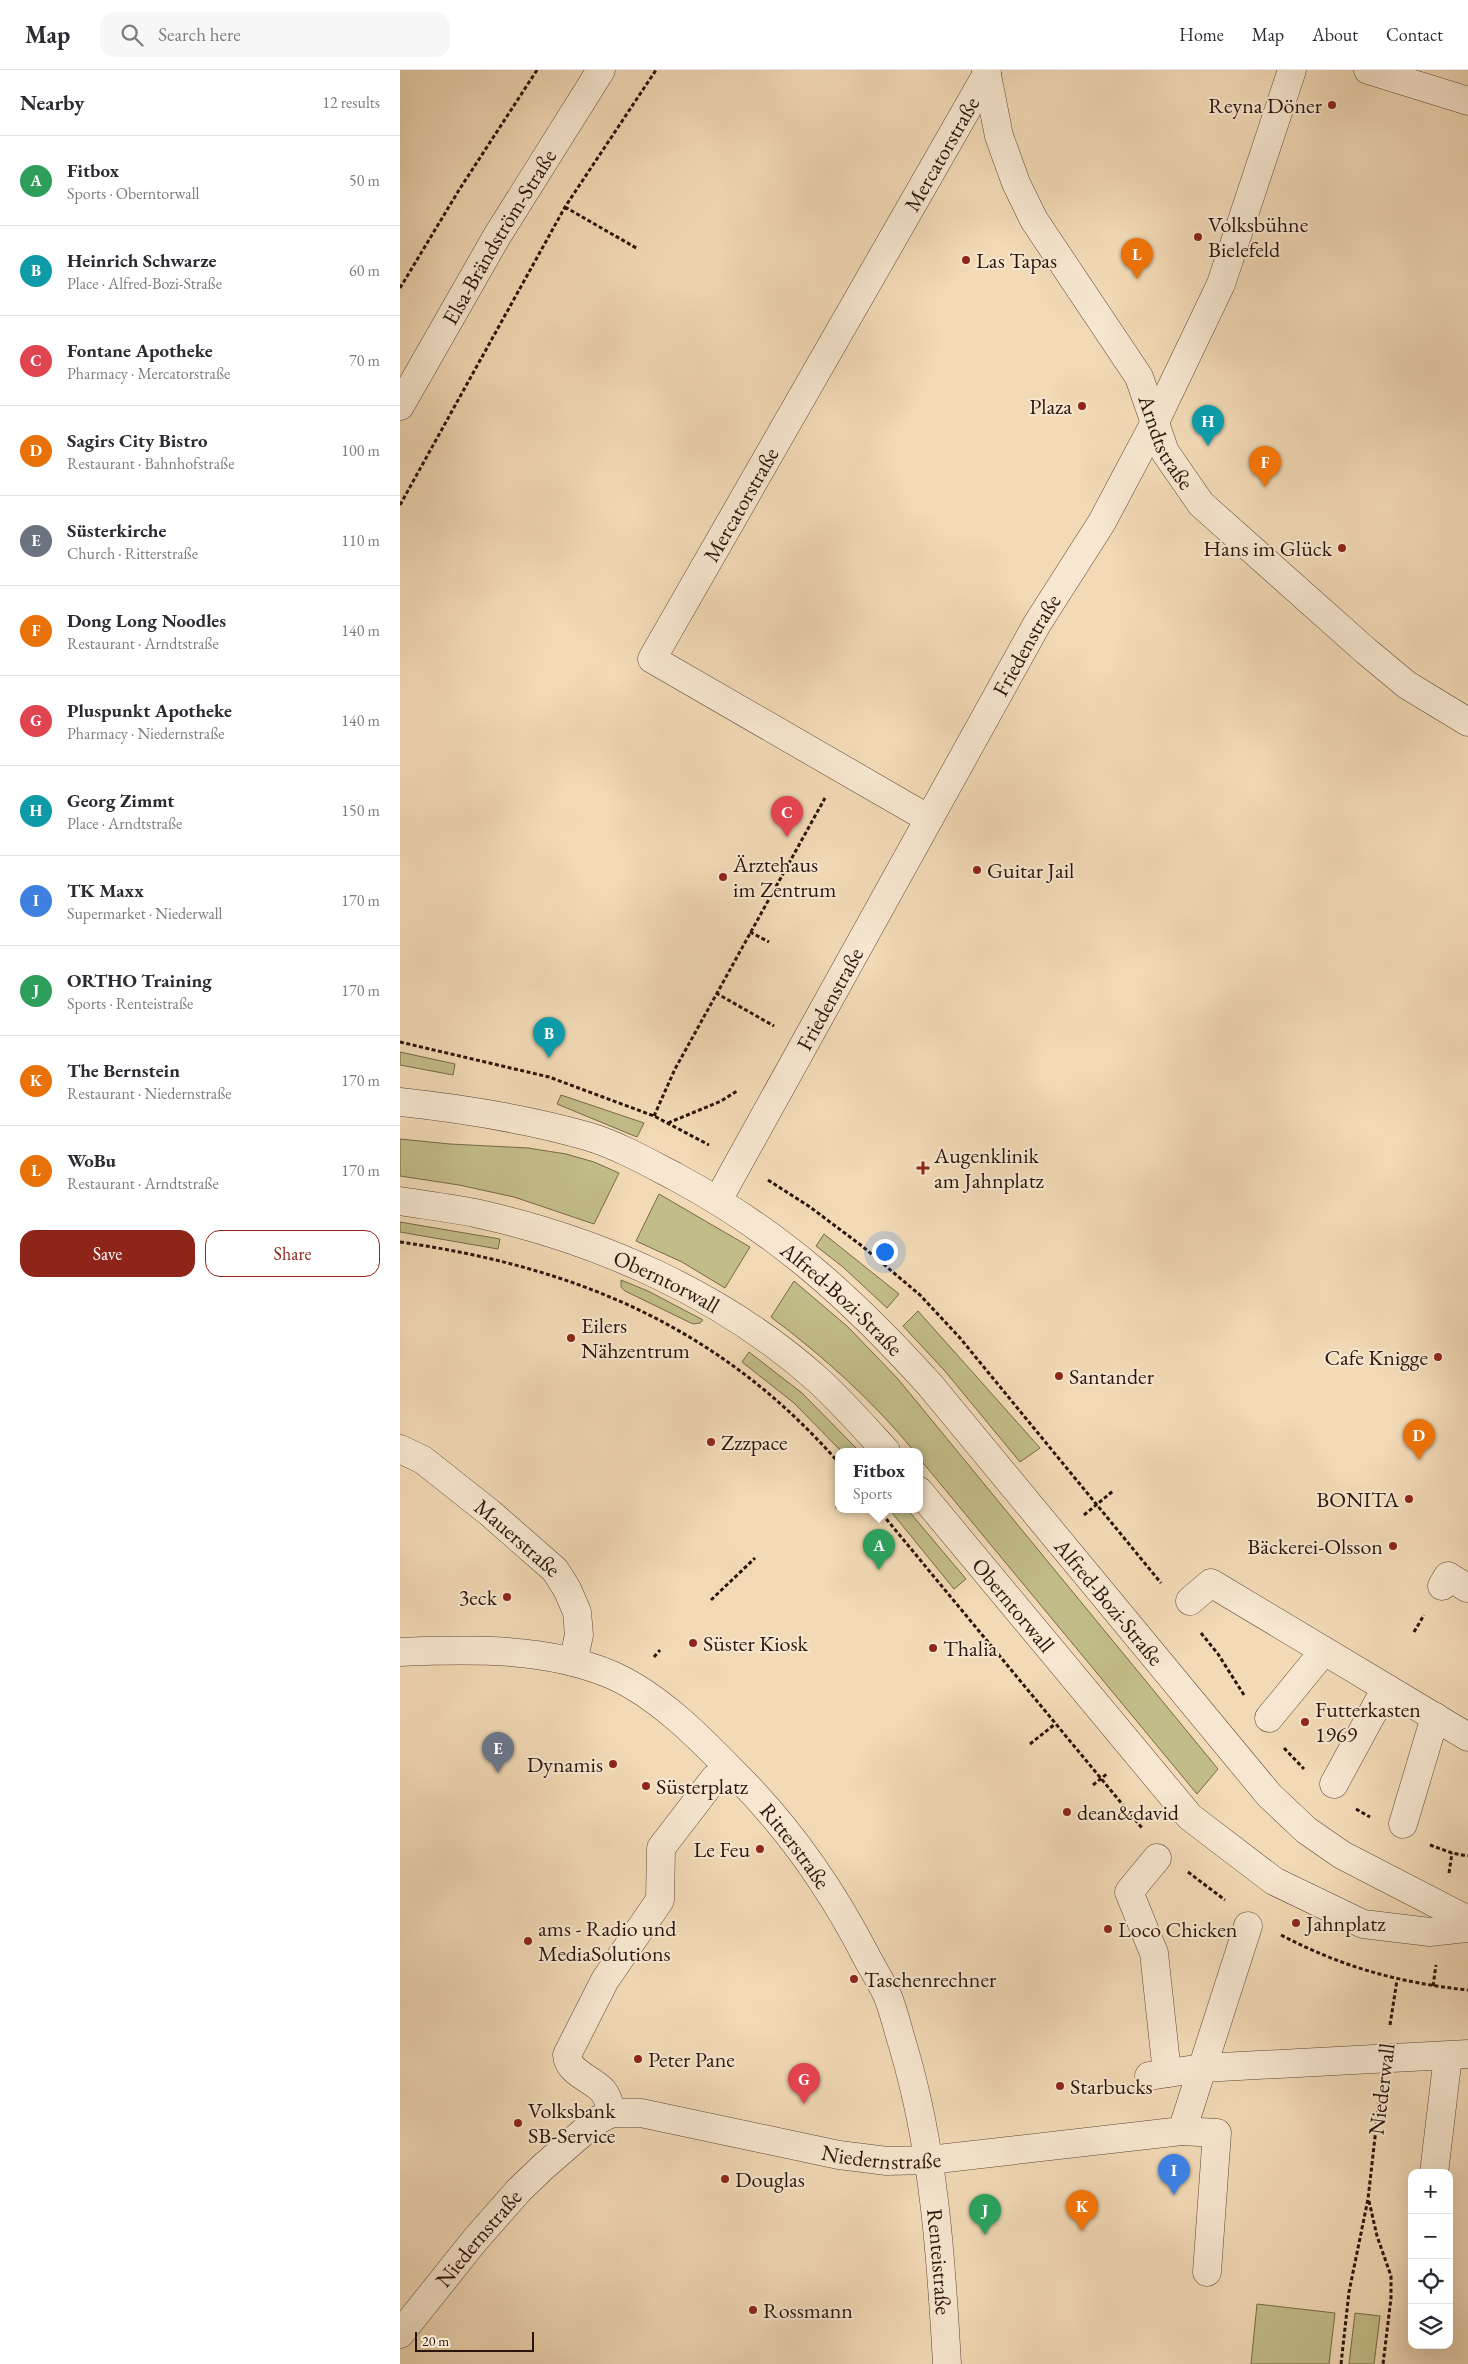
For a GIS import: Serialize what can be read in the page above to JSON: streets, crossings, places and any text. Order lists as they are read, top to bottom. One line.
{"streets":{"street":["Mercatorstraße","Elsa-Brändström-Straße","Arndtstraße","Friedenstraße","Oberntorwall","Alfred-Bozi-Straße","Mauerstraße","Ritterstraße","Niedernstraße","Renteistraße"],"path":["Niederwall"]},"crossings":[["Mercatorstraße","Arndtstraße"],["Mercatorstraße","Friedenstraße"],["Arndtstraße","Friedenstraße"],["Friedenstraße","Alfred-Bozi-Straße"],["Mauerstraße","Ritterstraße"],["Ritterstraße","Niedernstraße"],["Ritterstraße","Renteistraße"],["Niedernstraße","Renteistraße"]],"places":{"other":["Reyna Döner","Volksbühne Bielefeld","Las Tapas","Plaza","Hans im Glück","Guitar Jail","Ärztehaus im Zentrum","Eilers Nähzentrum","Cafe Knigge","Santander","Zzzpace","BONITA","Bäckerei-Olsson","3eck","Süster Kiosk","Thalia","Futterkasten 1969","Dynamis","Süsterplatz","dean&david","Le Feu","Jahnplatz","Loco Chicken","ams - Radio und MediaSolutions","Taschenrechner","Peter Pane","Starbucks","Volksbank SB-Service","Douglas","Rossmann"],"health":["Augenklinik am Jahnplatz"]},"scale_bar":"20 m","page":{"header":"Map","search":"Search here","nav":["Home","Map","About","Contact"],"heading":["Nearby","12 results"],"list":[{"mark":"A","name":"Fitbox","note":"Sports · Oberntorwall","value":"50 m"},{"mark":"B","name":"Heinrich Schwarze","note":"Place · Alfred-Bozi-Straße","value":"60 m"},{"mark":"C","name":"Fontane Apotheke","note":"Pharmacy · Mercatorstraße","value":"70 m"},{"mark":"D","name":"Sagirs City Bistro","note":"Restaurant · Bahnhofstraße","value":"100 m"},{"mark":"E","name":"Süsterkirche","note":"Church · Ritterstraße","value":"110 m"},{"mark":"F","name":"Dong Long Noodles","note":"Restaurant · Arndtstraße","value":"140 m"},{"mark":"G","name":"Pluspunkt Apotheke","note":"Pharmacy · Niedernstraße","value":"140 m"},{"mark":"H","name":"Georg Zimmt","note":"Place · Arndtstraße","value":"150 m"},{"mark":"I","name":"TK Maxx","note":"Supermarket · Niederwall","value":"170 m"},{"mark":"J","name":"ORTHO Training","note":"Sports · Renteistraße","value":"170 m"},{"mark":"K","name":"The Bernstein","note":"Restaurant · Niedernstraße","value":"170 m"},{"mark":"L","name":"WoBu","note":"Restaurant · Arndtstraße","value":"170 m"}],"pins":["L","H","F","C","B","D","A","E","G","I","K","J"],"buttons":["Save","Share"],"popup":["Fitbox","Sports"],"map_buttons":["+","−"],"scale":"20 m"}}
